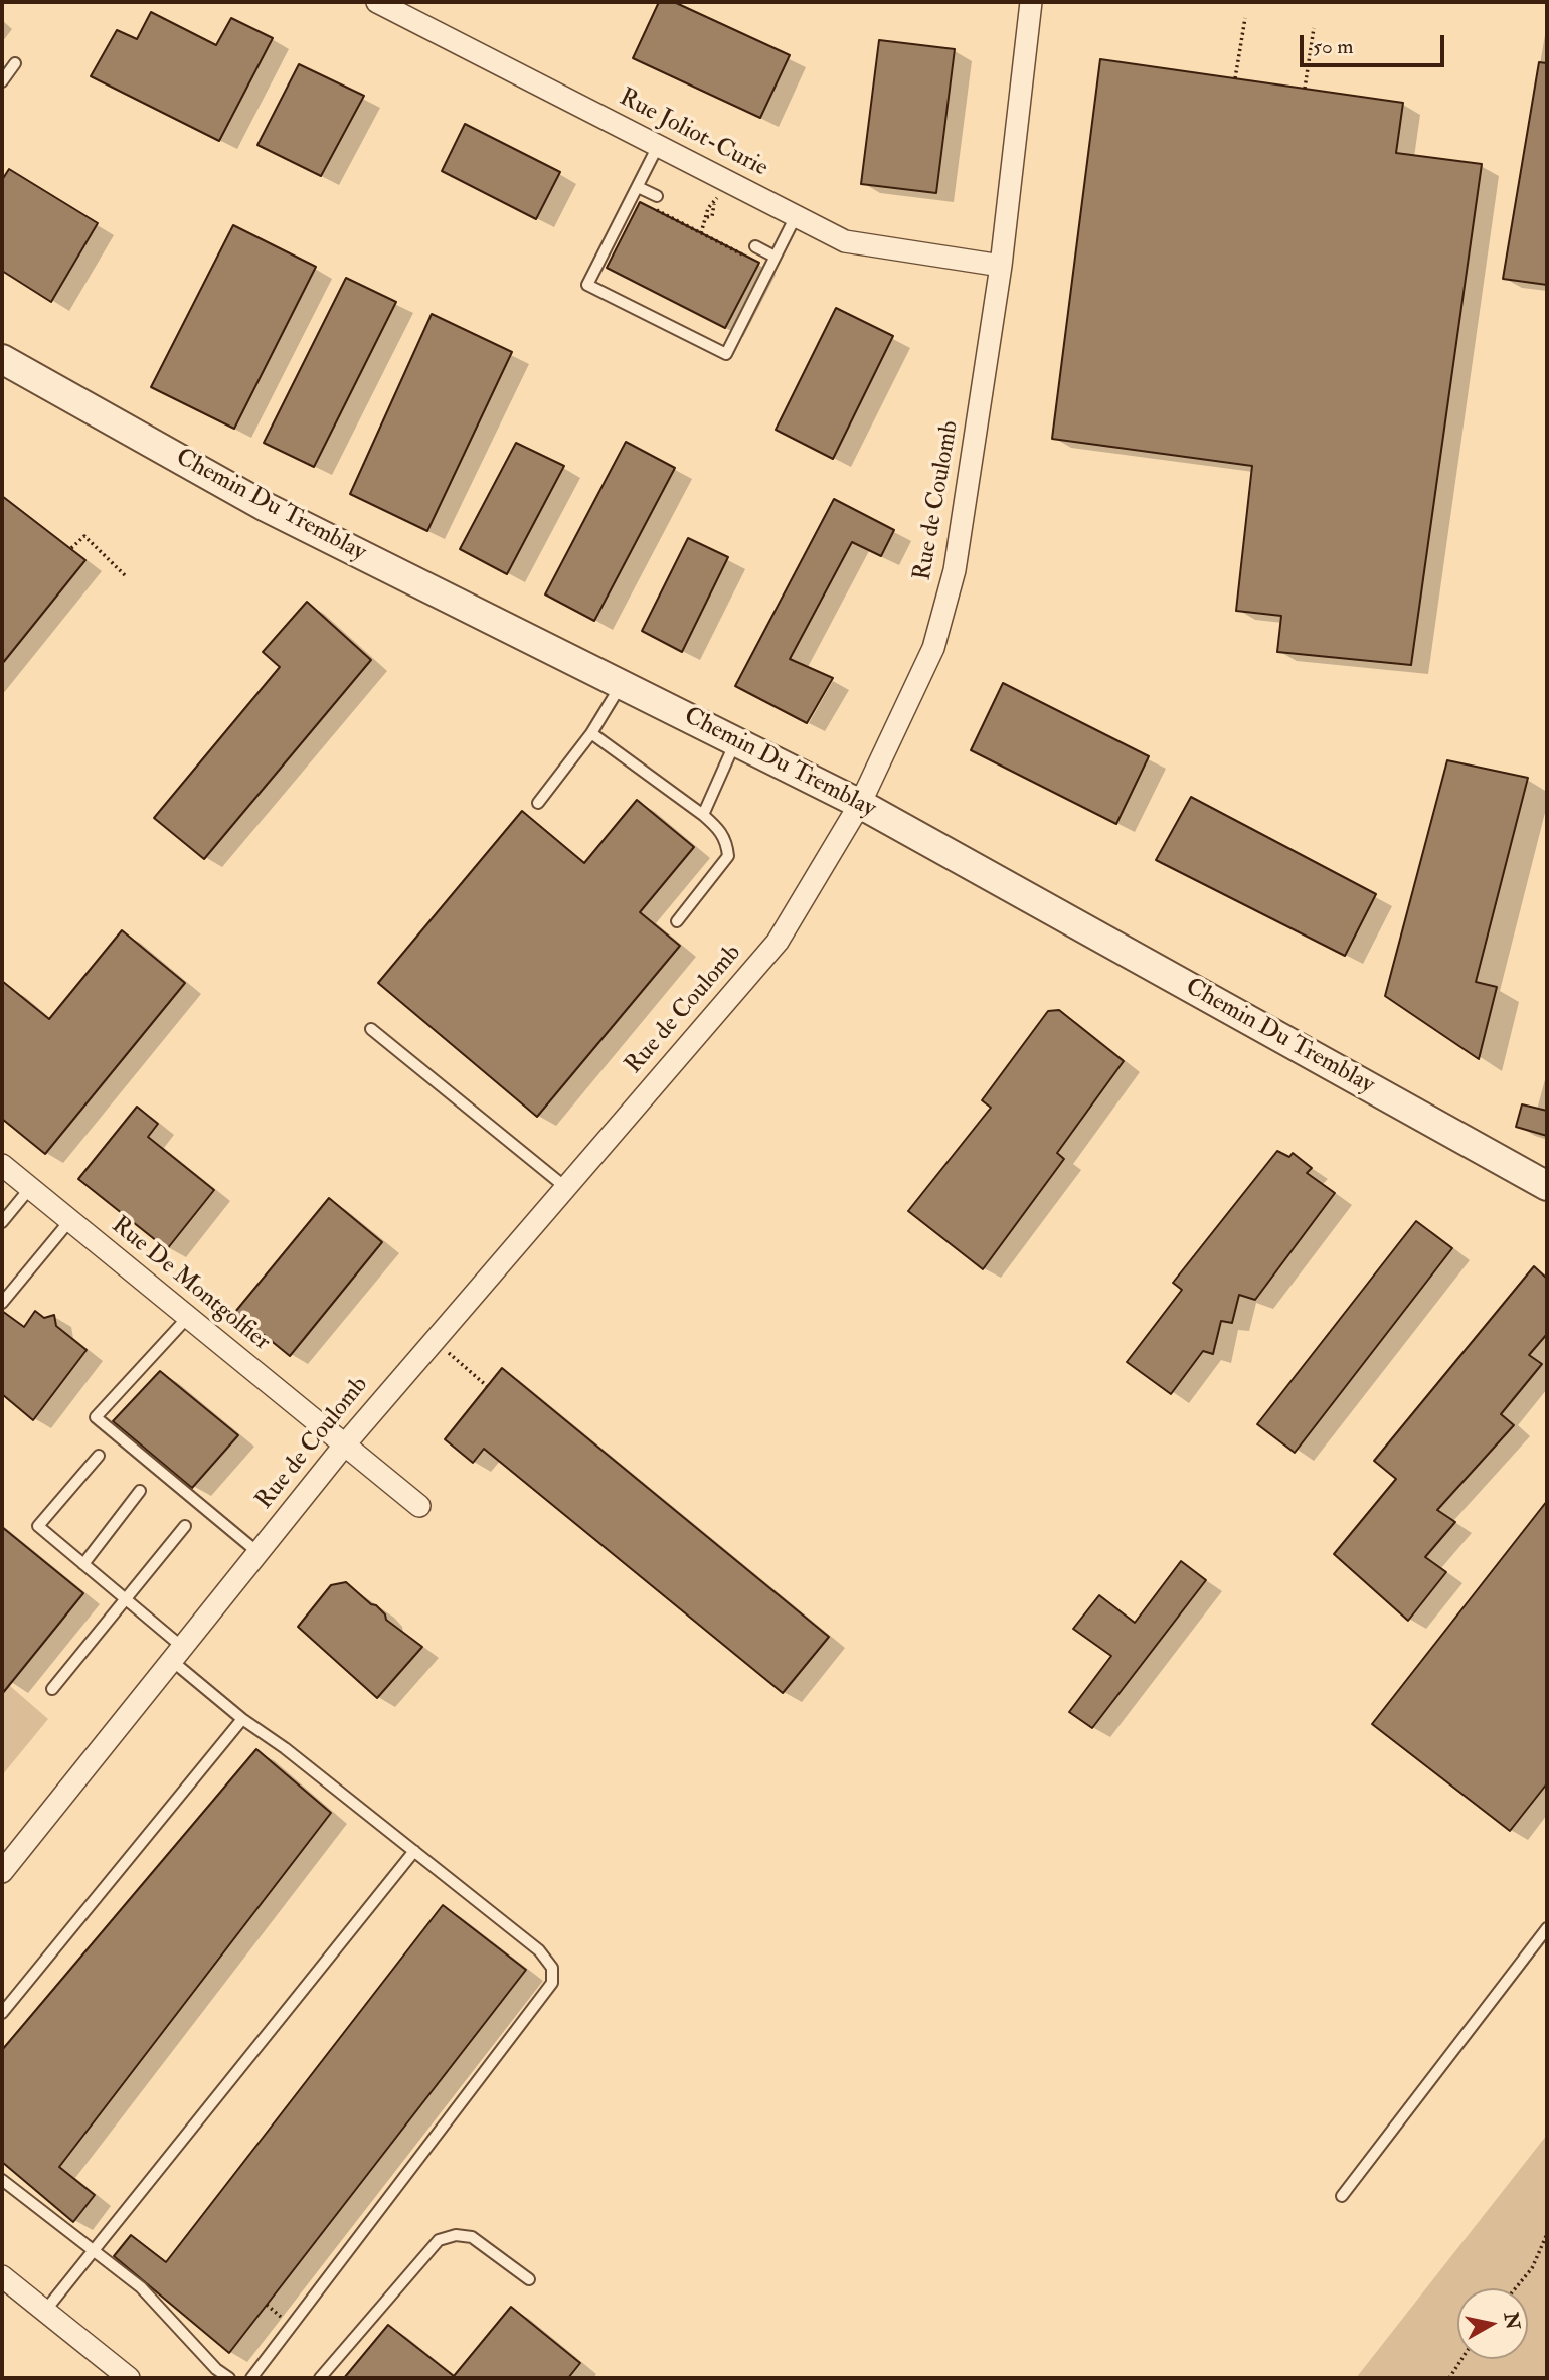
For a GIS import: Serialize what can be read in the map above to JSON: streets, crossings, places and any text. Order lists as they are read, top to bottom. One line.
{"streets":{"street":["Rue Joliot-Curie","Rue de Coulomb","Chemin Du Tremblay","Rue De Montgolfier"]},"crossings":[["Rue Joliot-Curie","Rue de Coulomb"],["Rue de Coulomb","Chemin Du Tremblay"],["Rue de Coulomb","Rue De Montgolfier"]],"scale_bar":"50 m","north":"right"}
